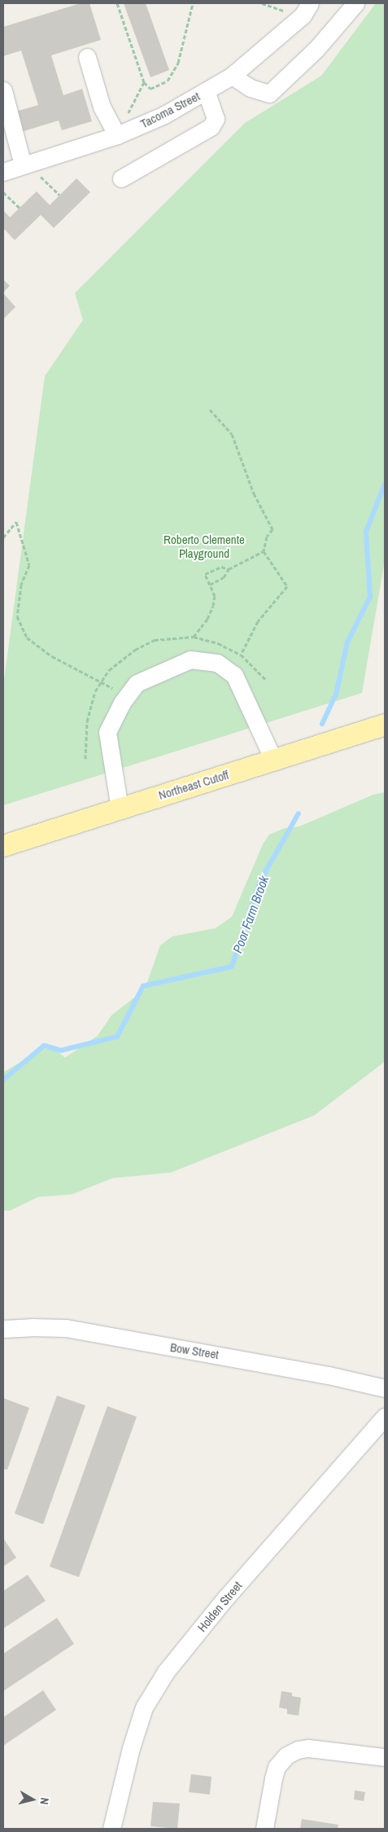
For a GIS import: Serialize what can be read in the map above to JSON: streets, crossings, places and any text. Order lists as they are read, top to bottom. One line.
{"streets":{"main road":["Northeast Cutoff"],"street":["Tacoma Street","Bow Street","Holden Street"]},"water":["Poor Farm Brook"],"parks":["Roberto Clemente Playground"],"north":"right"}
